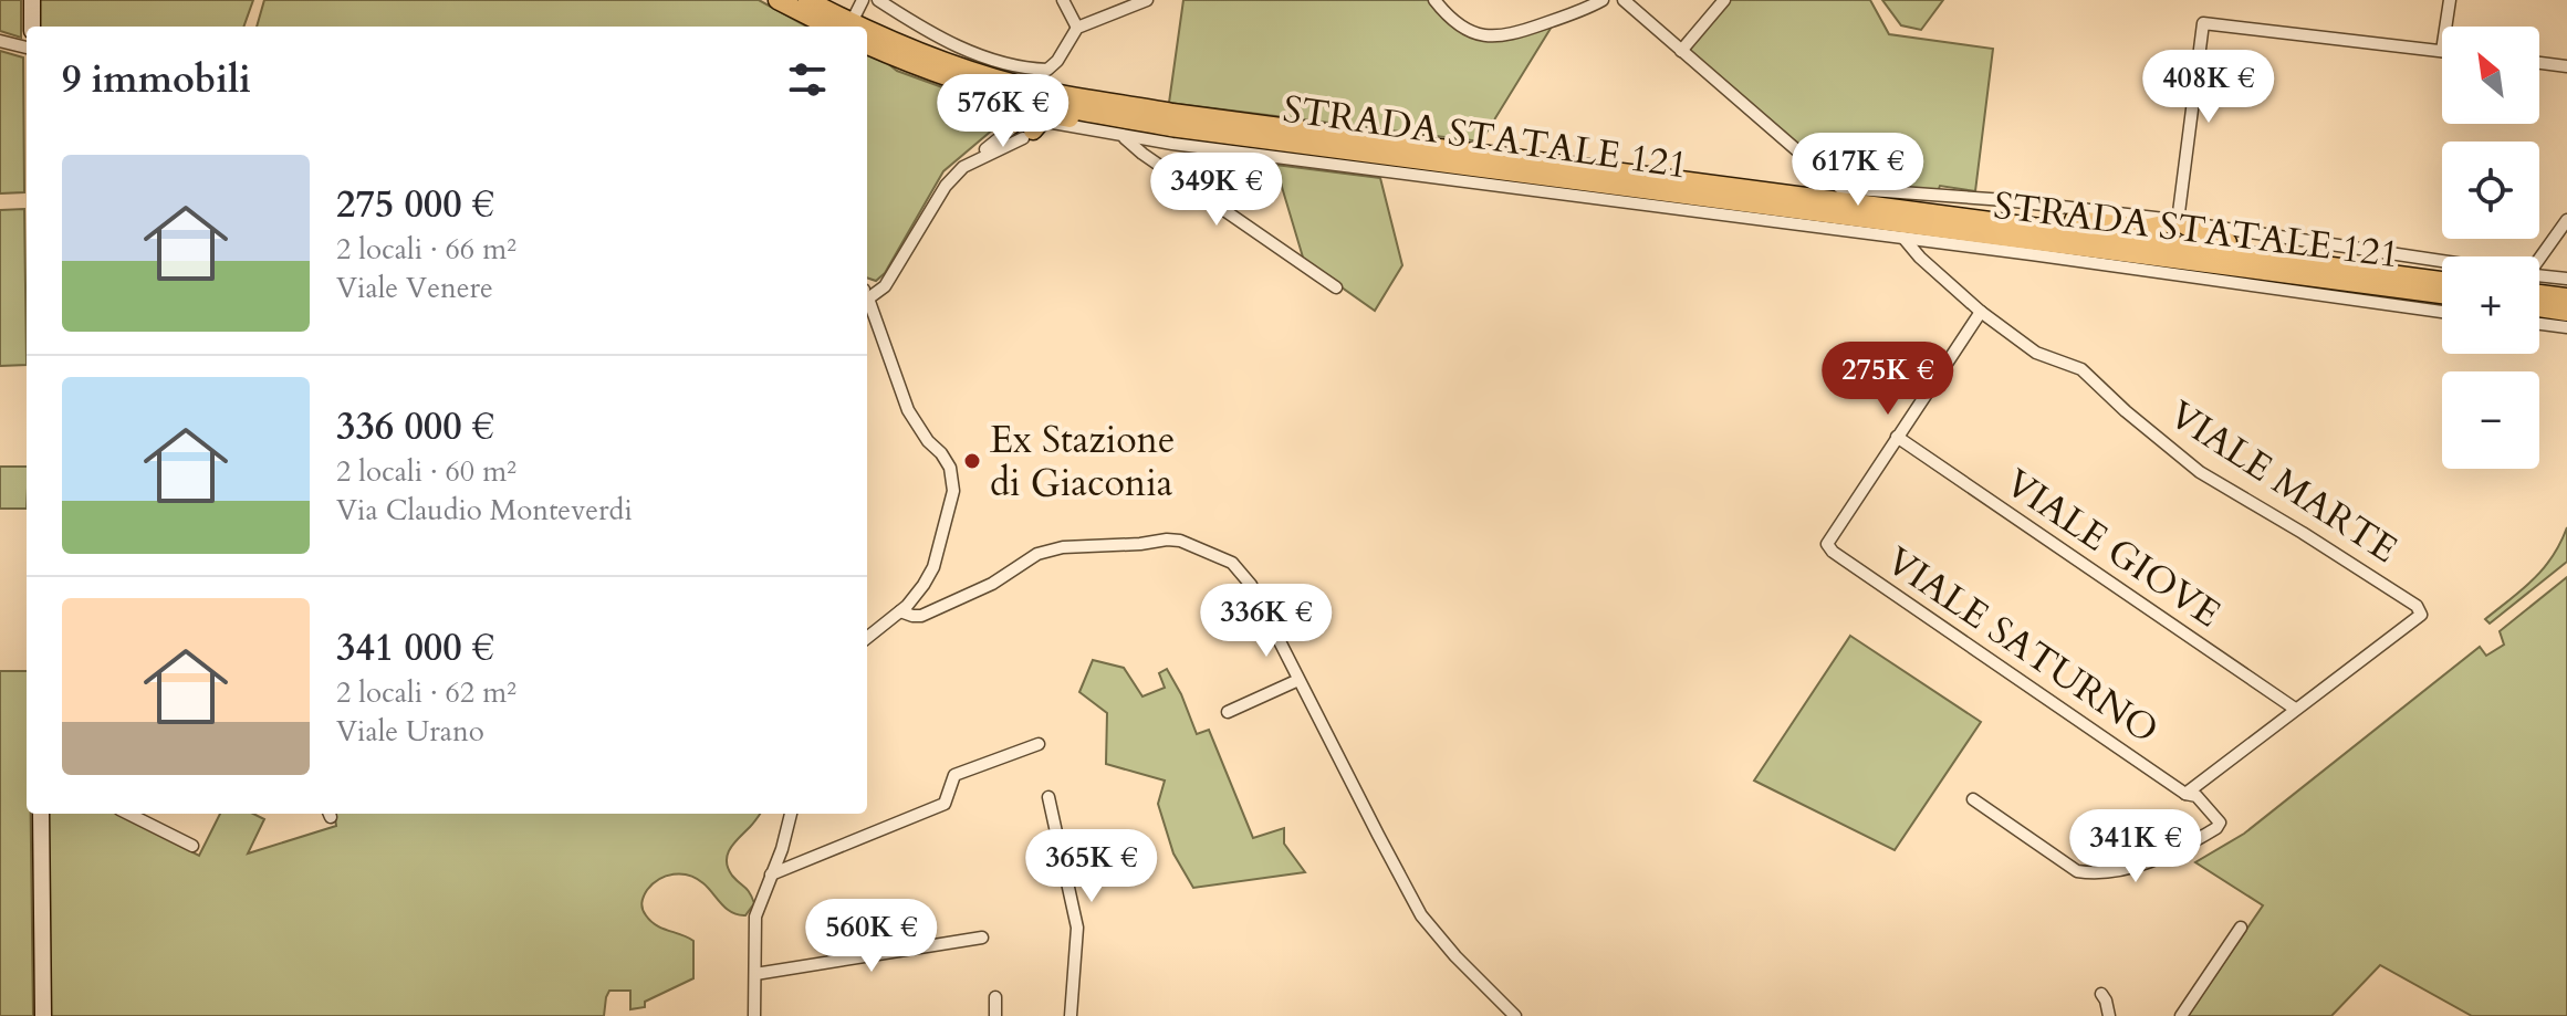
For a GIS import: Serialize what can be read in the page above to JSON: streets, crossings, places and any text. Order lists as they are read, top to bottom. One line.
{"streets":{"main road":["STRADA STATALE 121"],"street":["VIALE MARTE","VIALE GIOVE","VIALE SATURNO"]},"crossings":[["VIALE MARTE","VIALE GIOVE"],["VIALE GIOVE","VIALE SATURNO"]],"places":["Ex Stazione di Giaconia"],"north":"top left","page":{"map_buttons":["+","−"],"heading":"9 immobili","price":["408K €","576K €","617K €","349K €","275K €","336K €","341K €","365K €","560K €"],"list":[{"name":"275 000 €","note":"2 locali · 66 m² · Viale Venere"},{"name":"336 000 €","note":"2 locali · 60 m² · Via Claudio Monteverdi"},{"name":"341 000 €","note":"2 locali · 62 m² · Viale Urano"}]}}
